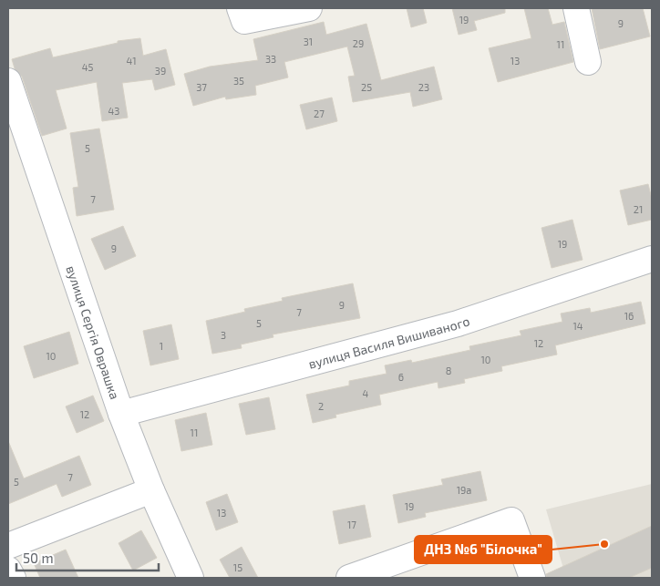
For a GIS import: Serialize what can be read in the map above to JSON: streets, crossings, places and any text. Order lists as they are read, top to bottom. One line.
{"streets":{"street":["вулиця Сергія Оврашка","вулиця Василя Вишиваного"]},"crossings":[["вулиця Сергія Оврашка","вулиця Василя Вишиваного"]],"places":["ДНЗ №6 \"Білочка\""],"house_numbers":["19","9","31","29","11","33","41","13","45","39","35","37","25","23","43","27","5","7","21","19","9","9","7","16","5","14","3","12","1","10","10","8","6","4","2","12","11","7","5","19а","19","13","17","15"],"scale_bar":"50 m"}
